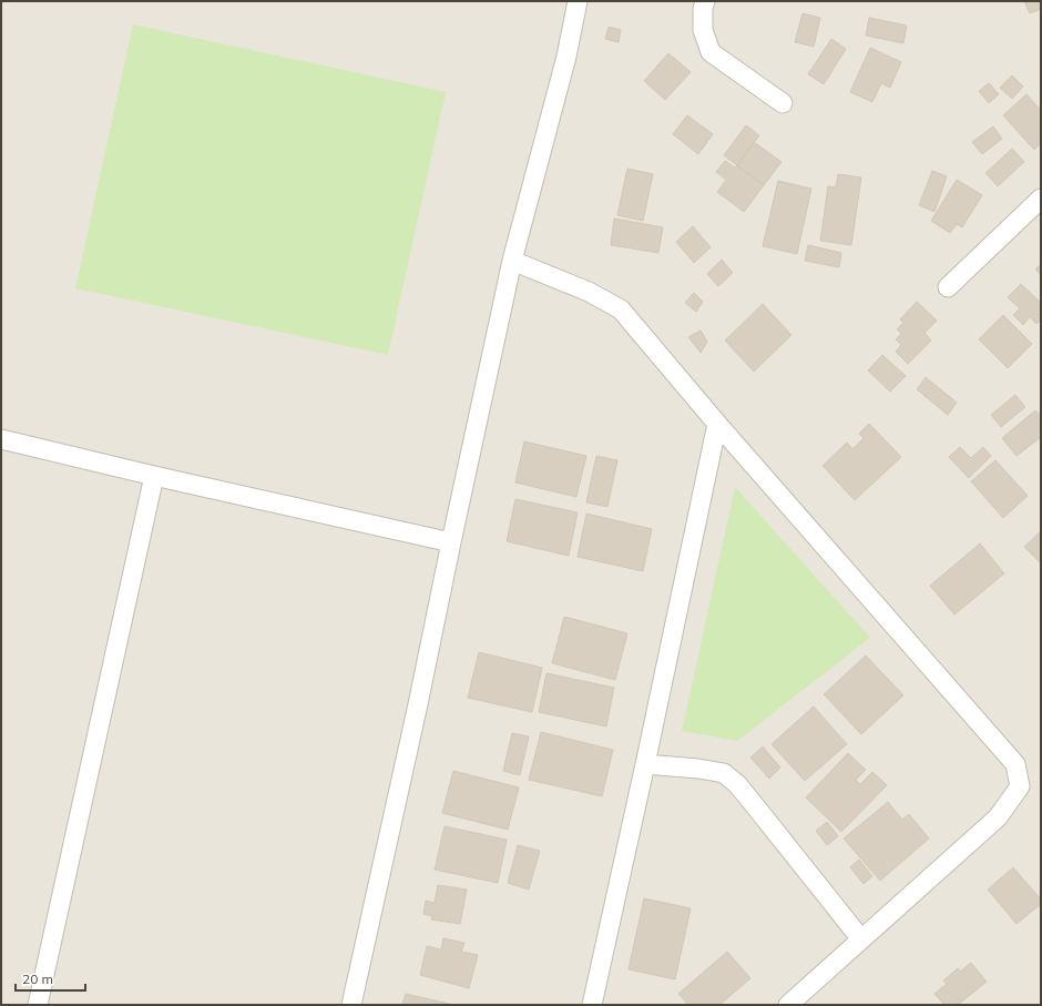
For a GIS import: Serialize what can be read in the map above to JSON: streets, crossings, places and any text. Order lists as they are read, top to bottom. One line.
{"scale_bar":"20 m"}
